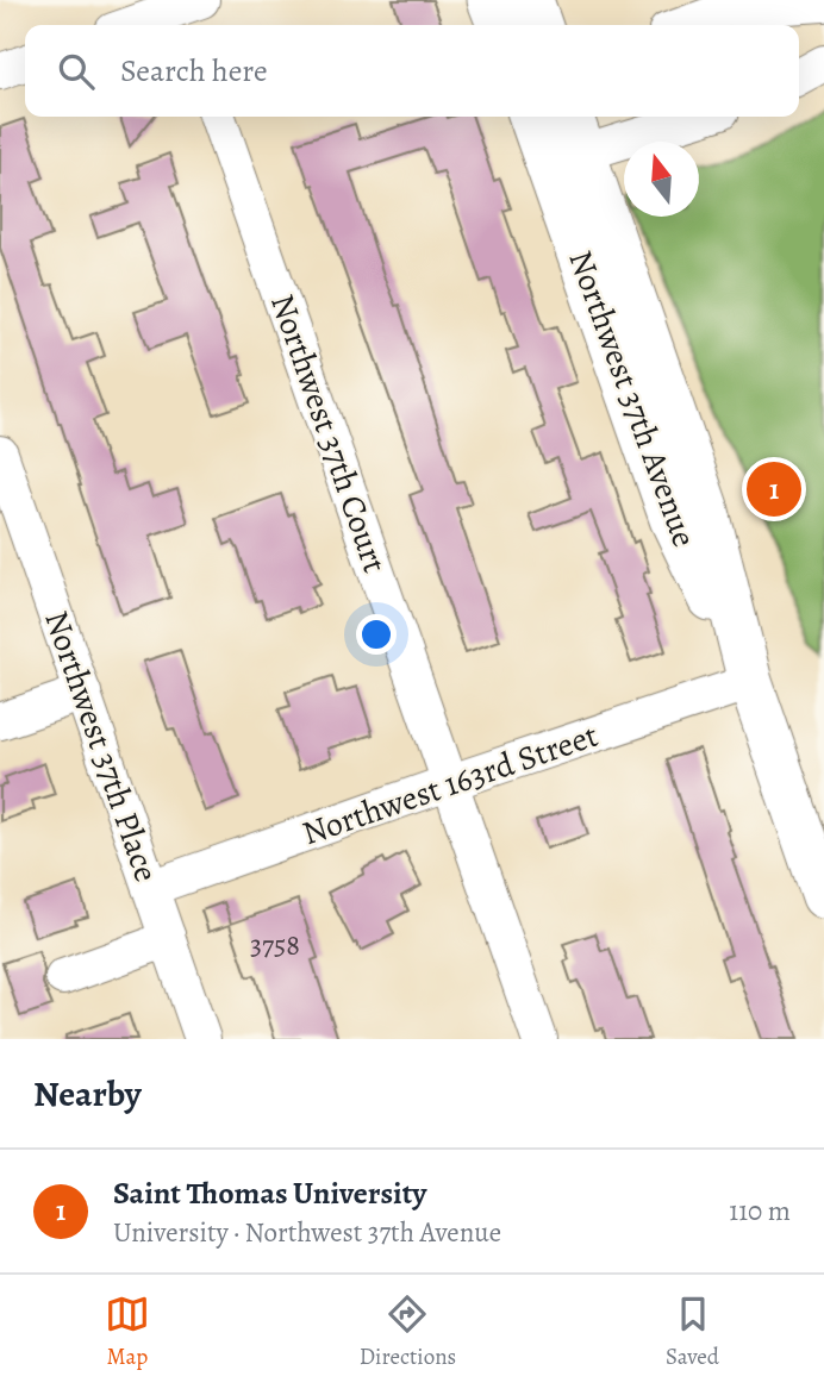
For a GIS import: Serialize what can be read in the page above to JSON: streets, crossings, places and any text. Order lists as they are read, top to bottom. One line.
{"streets":{"main road":["Northwest 37th Avenue"],"street":["Northwest 37th Court","Northwest 37th Place","Northwest 163rd Street"]},"crossings":[["Northwest 37th Avenue","Northwest 163rd Street"],["Northwest 37th Court","Northwest 163rd Street"],["Northwest 37th Place","Northwest 163rd Street"]],"house_numbers":["3758"],"north":"top","page":{"search":"Search here","pins":"1","heading":"Nearby","list":[{"mark":"1","name":"Saint Thomas University","note":"University · Northwest 37th Avenue","value":"110 m"}],"nav":["Map","Directions","Saved"]}}
